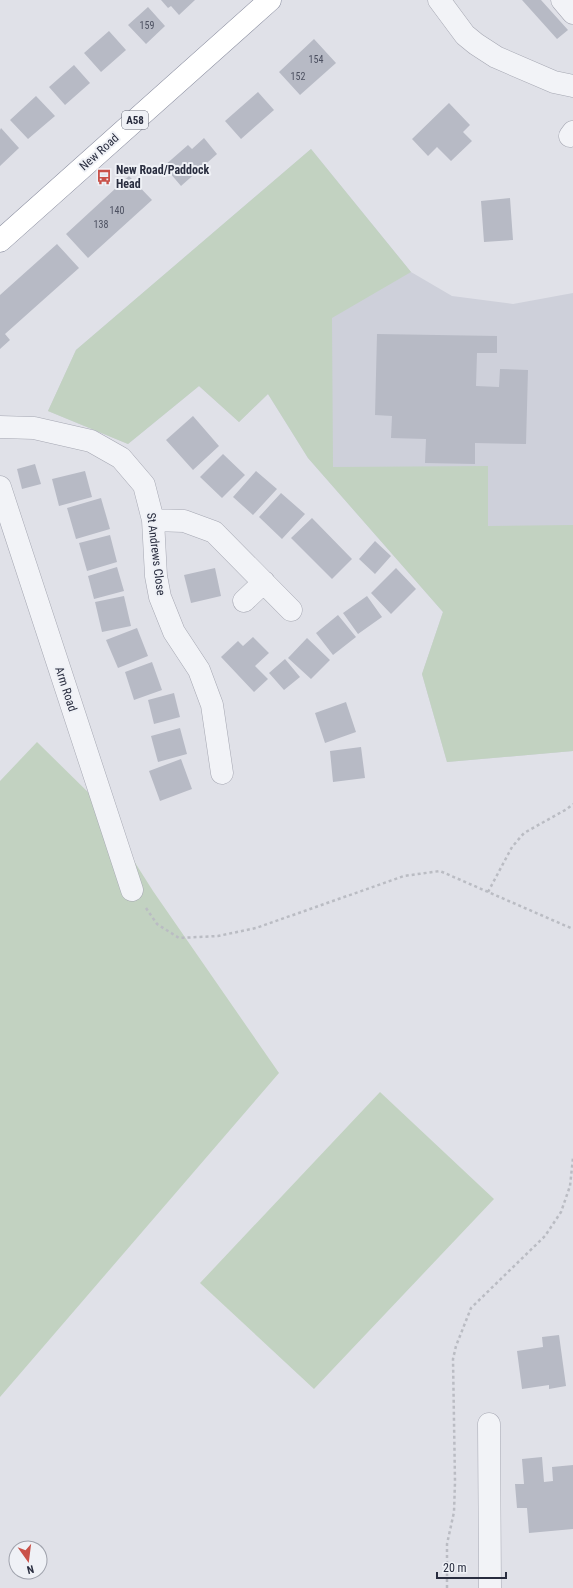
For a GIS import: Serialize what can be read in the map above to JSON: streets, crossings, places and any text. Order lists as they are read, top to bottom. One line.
{"streets":{"highway":["A58","New Road"],"street":["St Andrews Close","Arm Road"]},"places":{"bus stop":["New Road/Paddock Head"]},"house_numbers":["159","154","152","140","138"],"scale_bar":"20 m","north":"bottom"}
